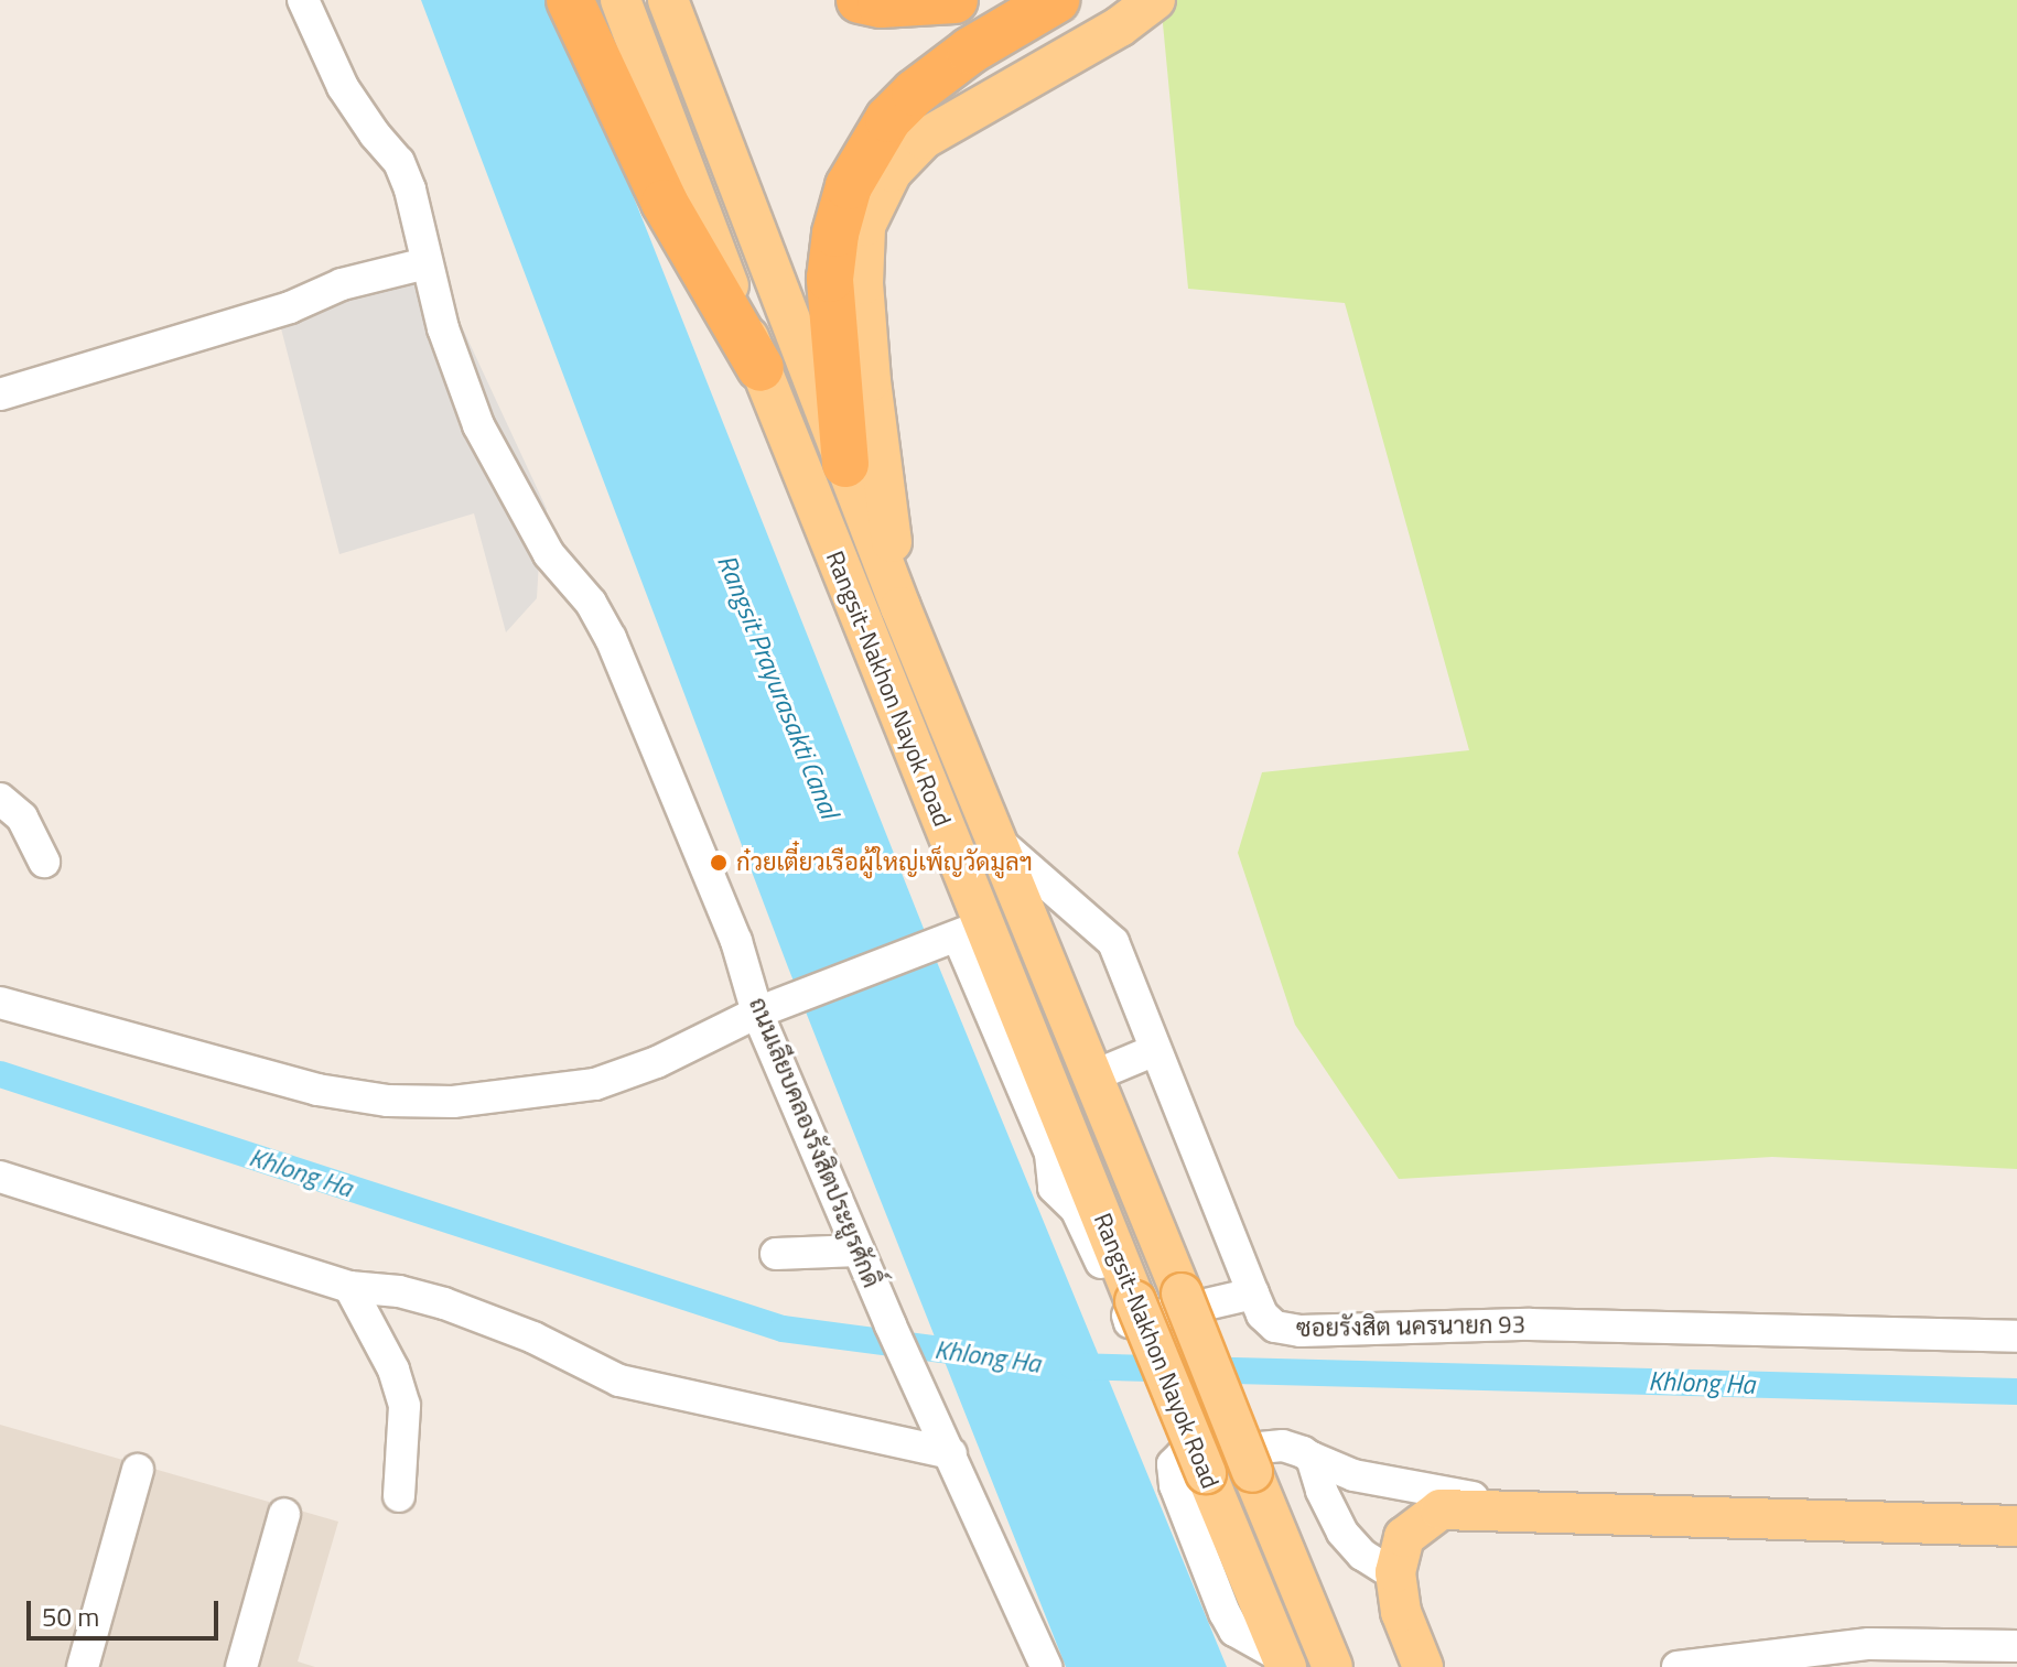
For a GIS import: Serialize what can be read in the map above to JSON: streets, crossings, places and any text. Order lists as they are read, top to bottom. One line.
{"streets":{"main road":["Rangsit-Nakhon Nayok Road"],"street":["ถนนเลียบคลองรังสิตประยูรศักดิ์","ซอยรังสิต นครนายก 93"]},"crossings":[["Rangsit-Nakhon Nayok Road","ซอยรังสิต นครนายก 93"]],"water":["Rangsit Prayurasakti Canal","Khlong Ha"],"places":["ก๋วยเตี๋ยวเรือผู้ใหญ่เพ็ญวัดมูลฯ"],"scale_bar":"50 m"}
